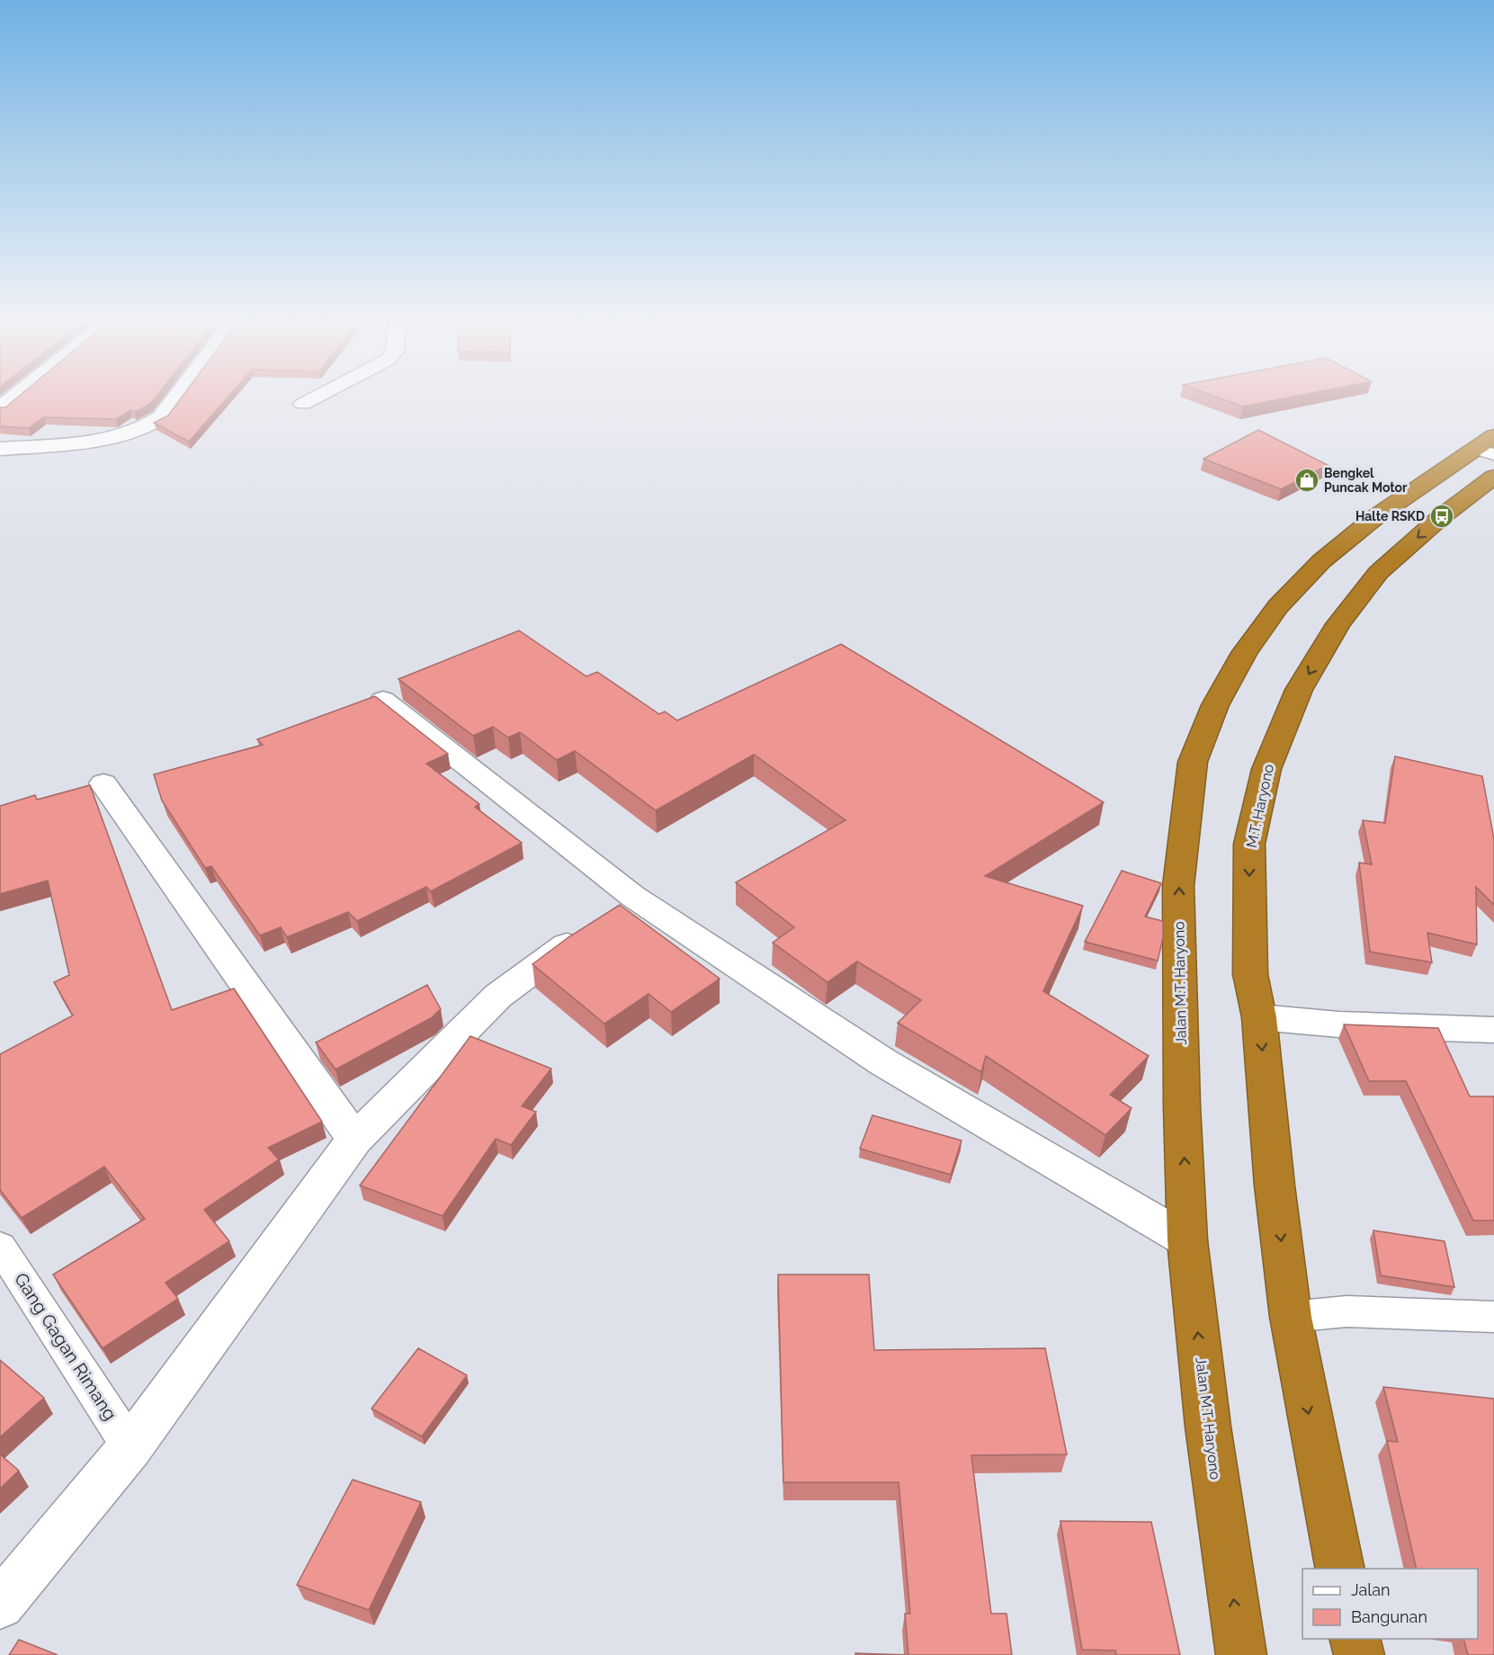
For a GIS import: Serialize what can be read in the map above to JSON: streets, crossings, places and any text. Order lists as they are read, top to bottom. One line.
{"streets":{"highway":["M.T. Haryono","Jalan M.T. Haryono"],"lane":["Gang Gagan Rimang"]},"crossings":[["M.T. Haryono","Jalan M.T. Haryono"]],"one_way":["M.T. Haryono","Jalan M.T. Haryono"],"places":{"shop":["Bengkel Puncak Motor"],"bus stop":["Halte RSKD"]},"legend":["Jalan","Bangunan"]}
